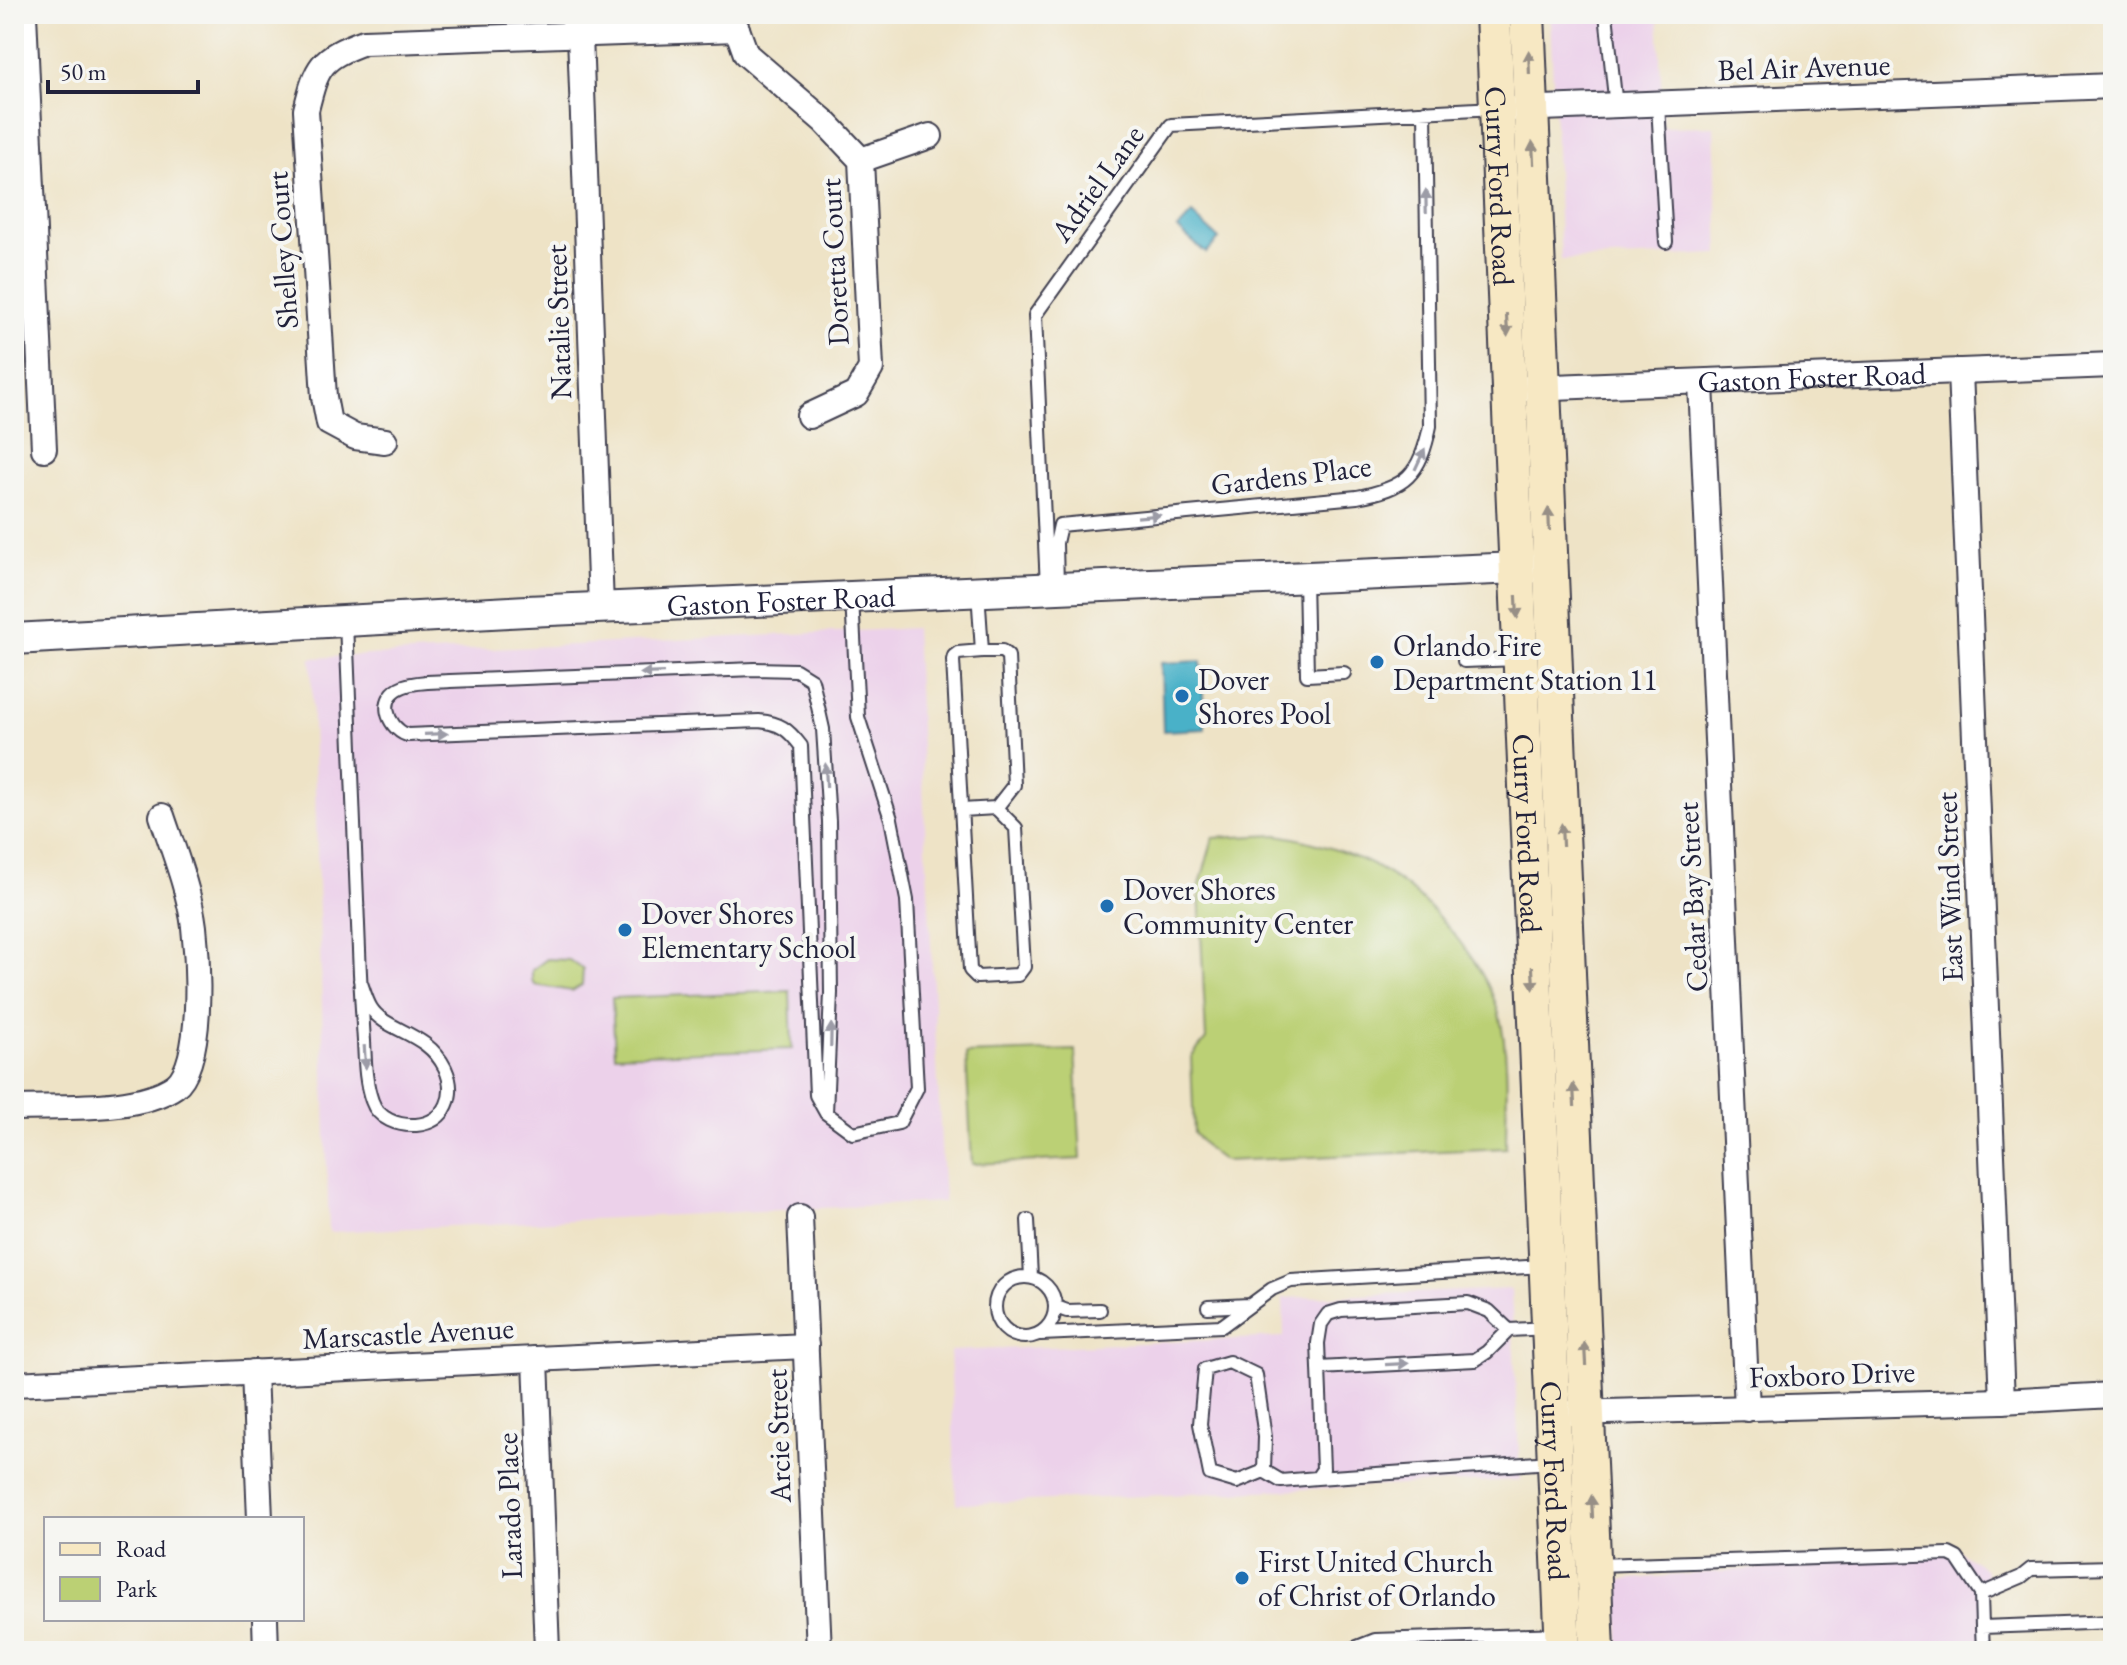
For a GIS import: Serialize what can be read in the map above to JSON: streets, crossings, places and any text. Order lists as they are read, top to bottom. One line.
{"streets":{"main road":["Curry Ford Road"],"street":["Bel Air Avenue","Shelley Court","Doretta Court","Natalie Street","Gaston Foster Road","East Wind Street","Cedar Bay Street","Marscastle Avenue","Foxboro Drive","Arcie Street","Larado Place"],"lane":["Adriel Lane","Gardens Place"]},"crossings":[["Bel Air Avenue","Adriel Lane"],["Bel Air Avenue","Curry Ford Road"],["Adriel Lane","Curry Ford Road"],["Adriel Lane","Gaston Foster Road"],["Adriel Lane","Gardens Place"],["Curry Ford Road","Gaston Foster Road"],["Curry Ford Road","Foxboro Drive"],["Shelley Court","Natalie Street"],["Natalie Street","Gaston Foster Road"],["Gaston Foster Road","Gardens Place"],["Gaston Foster Road","East Wind Street"],["Gaston Foster Road","Cedar Bay Street"],["East Wind Street","Foxboro Drive"],["Cedar Bay Street","Foxboro Drive"],["Marscastle Avenue","Arcie Street"],["Marscastle Avenue","Larado Place"]],"places":["Orlando Fire Department Station 11","Dover Shores Pool","Dover Shores Community Center","Dover Shores Elementary School","First United Church of Christ of Orlando"],"legend":["Road","Park"],"scale_bar":"50 m"}
